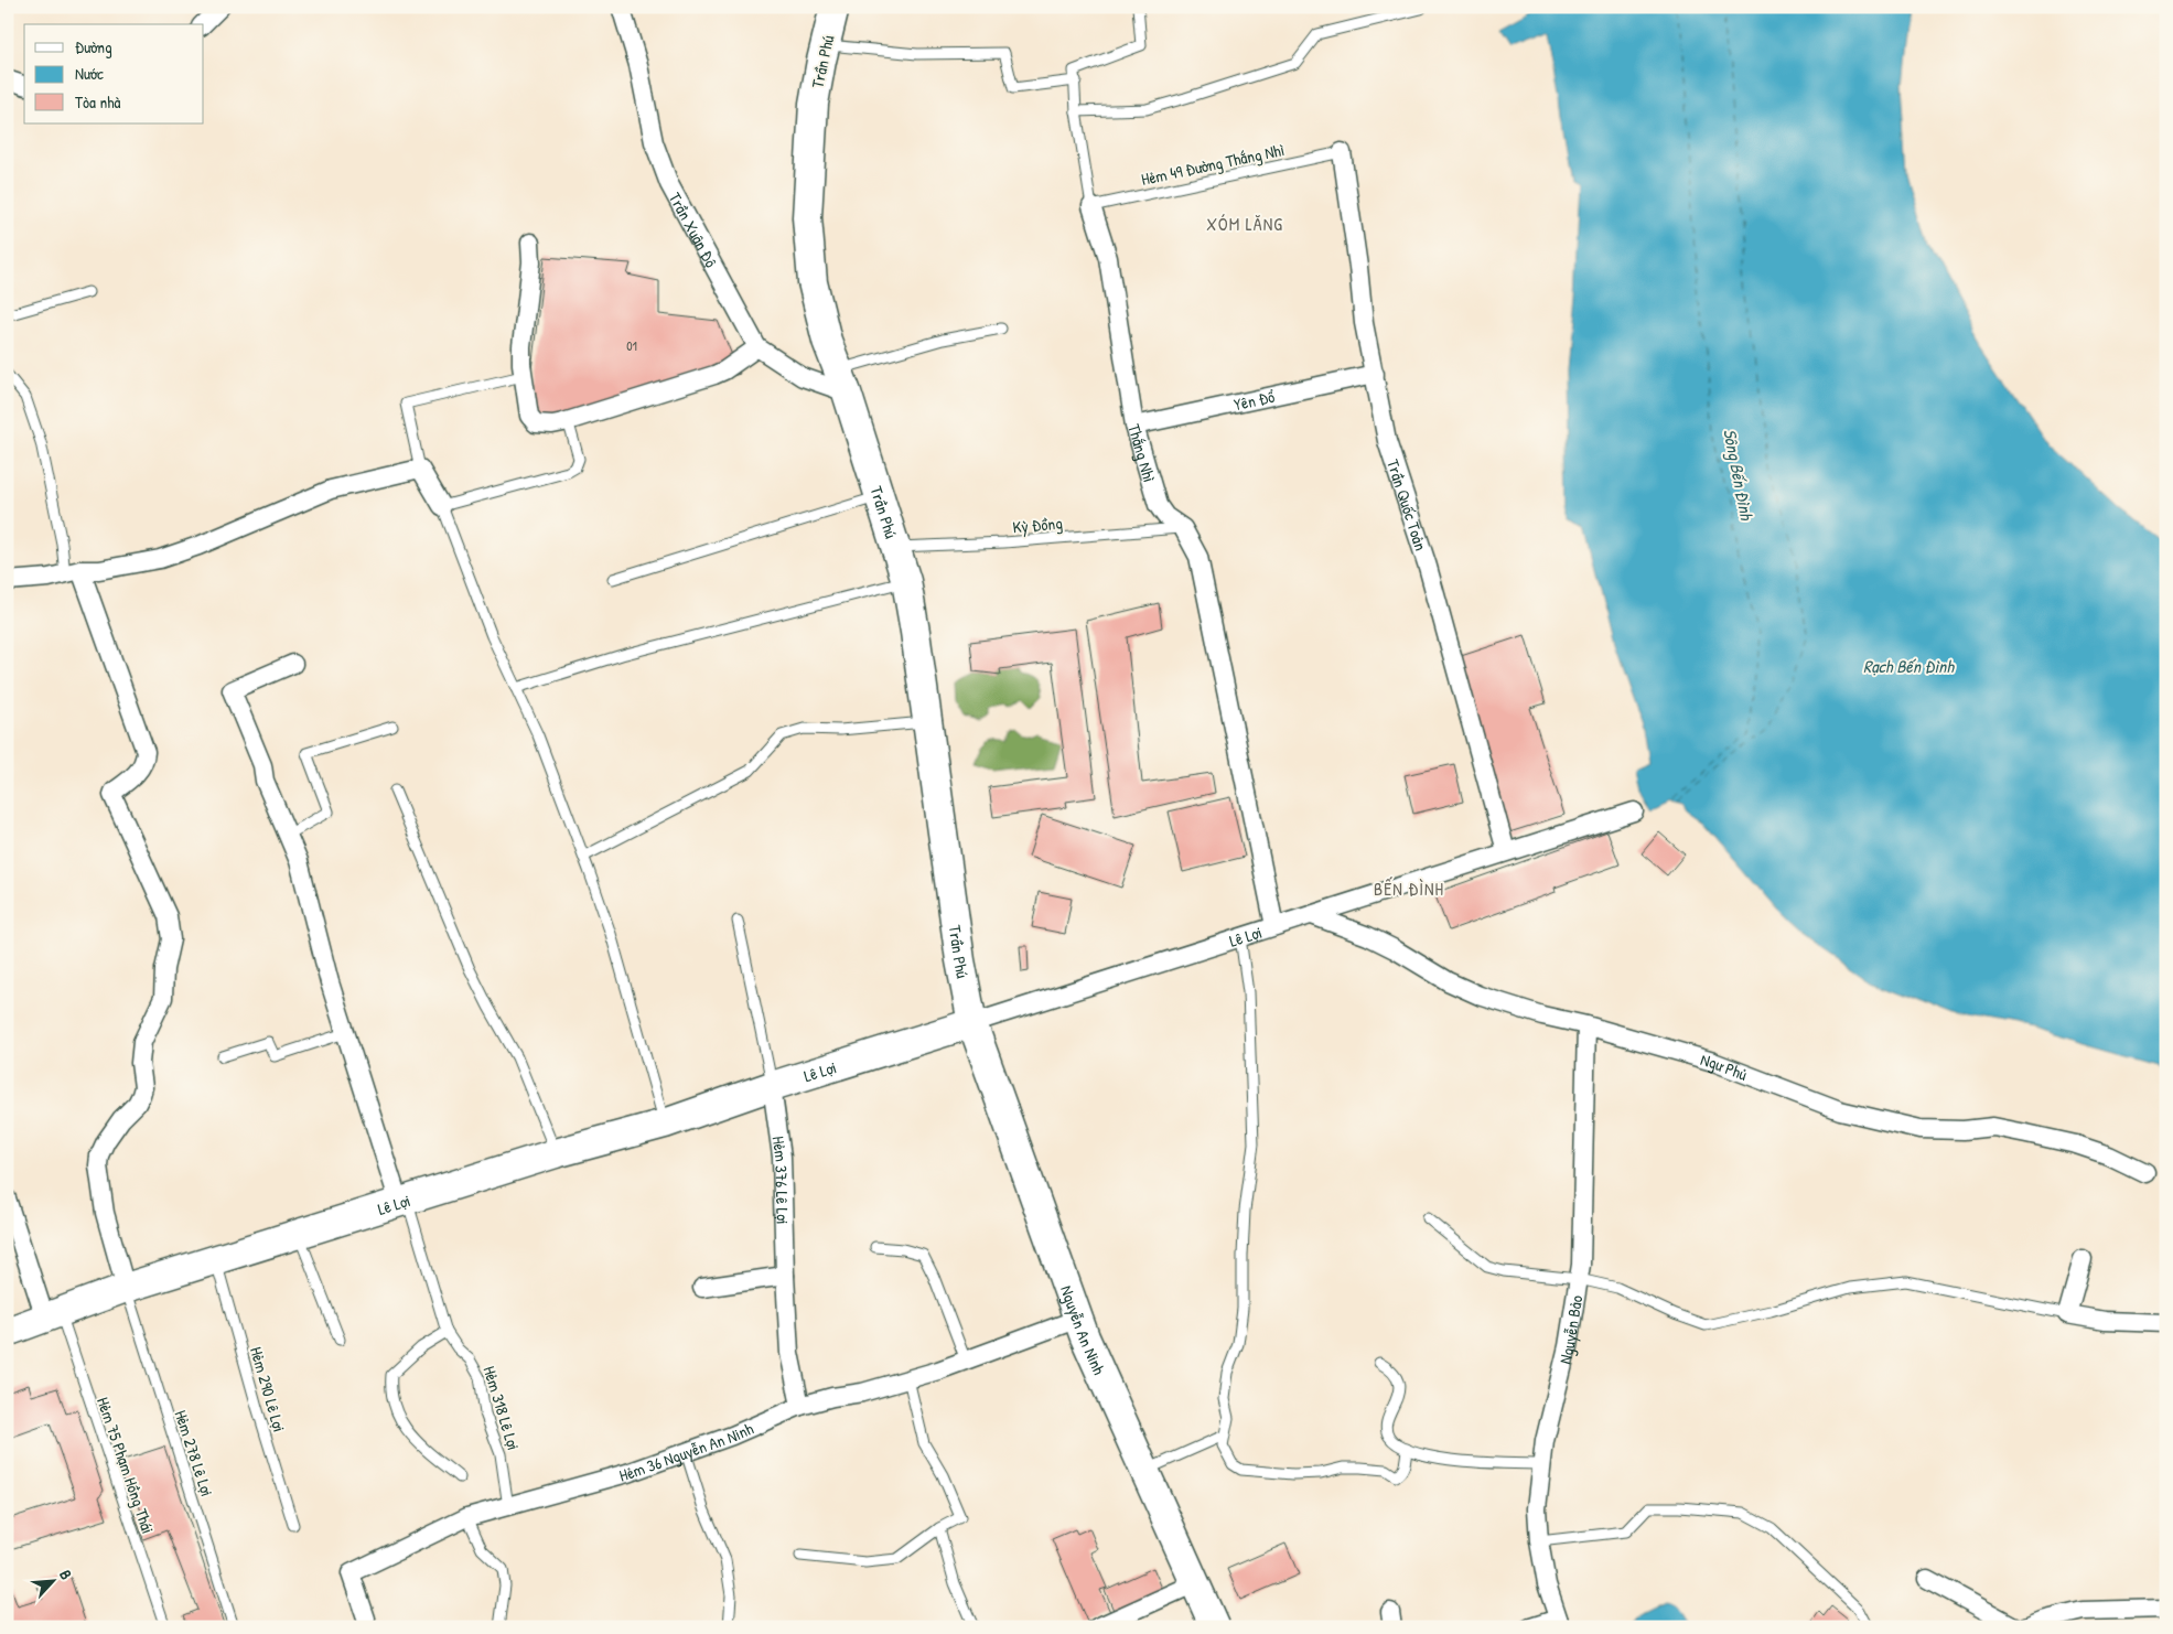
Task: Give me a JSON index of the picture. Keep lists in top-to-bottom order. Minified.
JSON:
{"streets":{"main road":["Trần Phú","Lê Lợi","Nguyễn An Ninh"],"street":["Trần Xuân Độ","Yên Đổ","Thắng Nhì","Trần Quốc Toản","Ngư Phủ","Hẻm 376 Lê Lợi","Nguyễn Bảo","Hẻm 36 Nguyễn An Ninh"],"lane":["Hẻm 49 Đường Thắng Nhì","Kỳ Đồng","Hẻm 290 Lê Lợi","Hẻm 318 Lê Lợi","Hẻm 278 Lê Lợi","Hẻm 75 Phạm Hồng Thái"]},"crossings":[["Trần Phú","Trần Xuân Độ"],["Trần Phú","Kỳ Đồng"],["Trần Phú","Lê Lợi"],["Trần Phú","Nguyễn An Ninh"],["Hẻm 49 Đường Thắng Nhì","Thắng Nhì"],["Hẻm 49 Đường Thắng Nhì","Trần Quốc Toản"],["Yên Đổ","Thắng Nhì"],["Yên Đổ","Trần Quốc Toản"],["Thắng Nhì","Kỳ Đồng"],["Thắng Nhì","Lê Lợi"],["Trần Quốc Toản","Lê Lợi"],["Lê Lợi","Ngư Phủ"],["Lê Lợi","Hẻm 376 Lê Lợi"],["Lê Lợi","Nguyễn An Ninh"],["Lê Lợi","Hẻm 290 Lê Lợi"],["Lê Lợi","Hẻm 318 Lê Lợi"],["Lê Lợi","Hẻm 278 Lê Lợi"],["Lê Lợi","Hẻm 75 Phạm Hồng Thái"],["Ngư Phủ","Nguyễn Bảo"],["Hẻm 376 Lê Lợi","Hẻm 36 Nguyễn An Ninh"],["Nguyễn An Ninh","Hẻm 36 Nguyễn An Ninh"],["Hẻm 318 Lê Lợi","Hẻm 36 Nguyễn An Ninh"]],"districts":["XÓM LĂNG","BẾN ĐÌNH"],"water":["Sông Bến Đình","Rạch Bến Đình"],"house_numbers":["01"],"legend":["Đường","Nước","Tòa nhà"],"north":"top right"}
